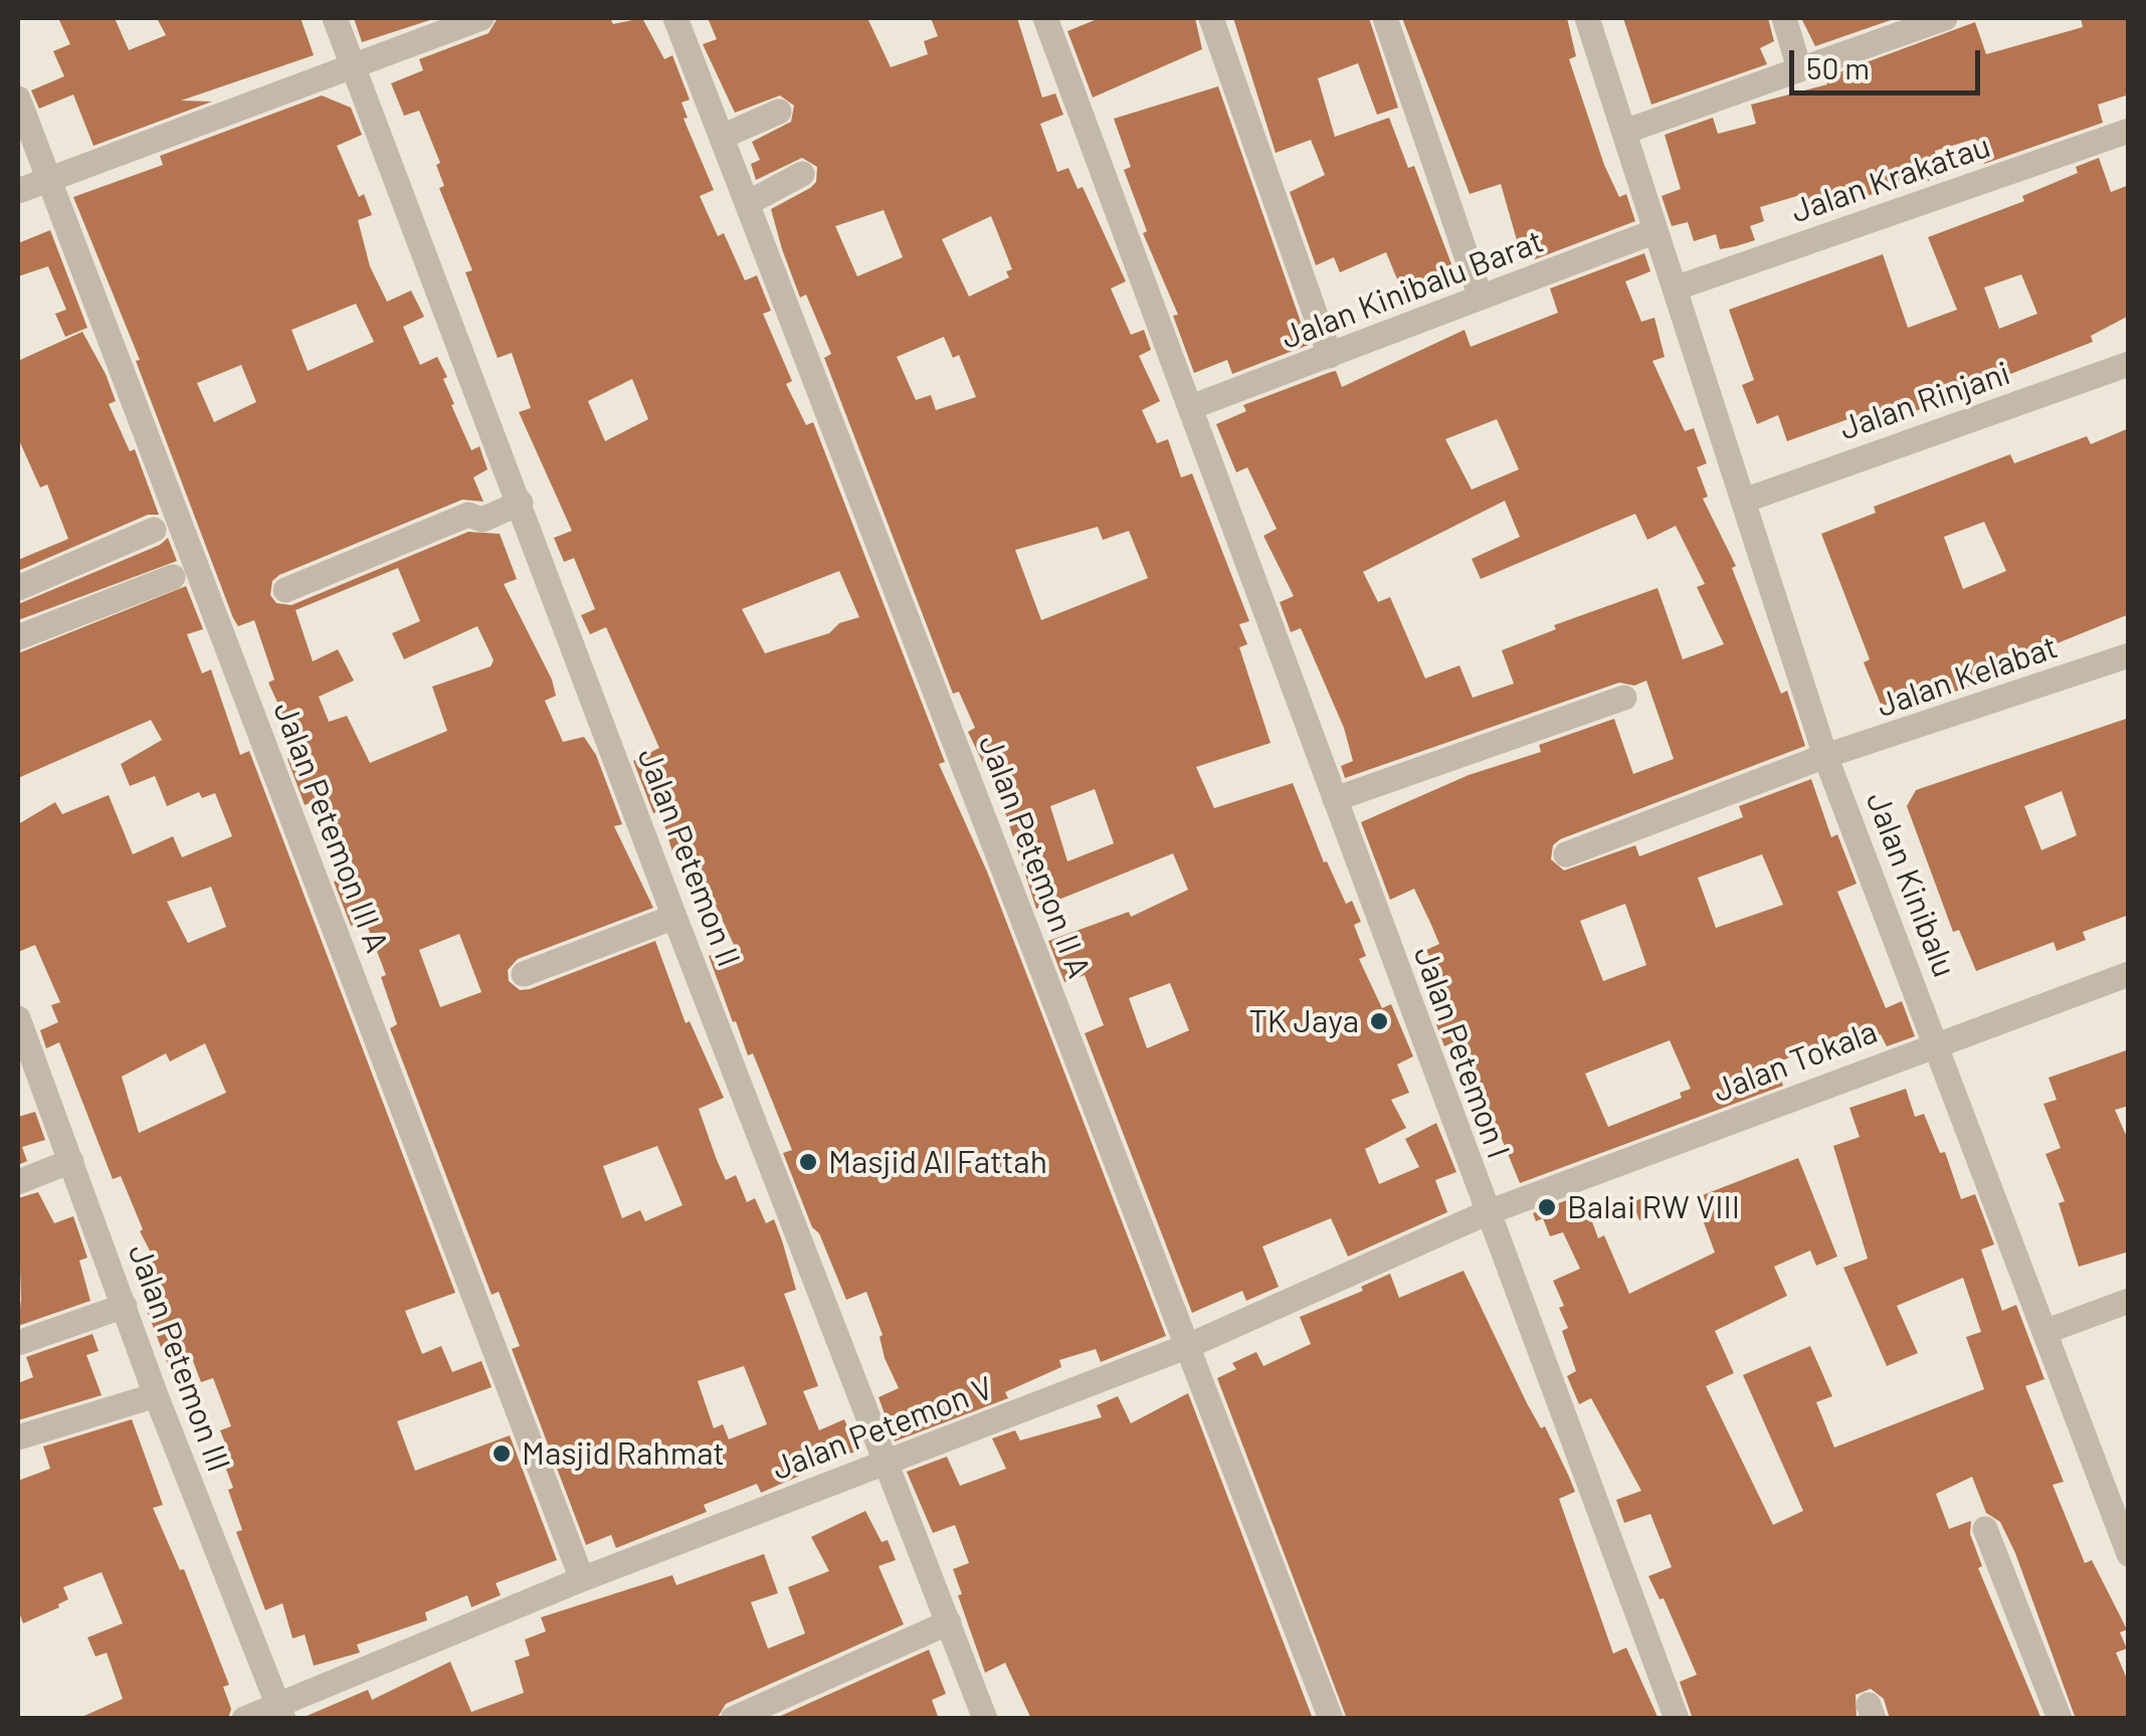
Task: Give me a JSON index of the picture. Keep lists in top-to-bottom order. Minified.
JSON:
{"streets":{"street":["Jalan Krakatau","Jalan Kinibalu Barat","Jalan Rinjani","Jalan Kelabat","Jalan Petemon III A","Jalan Petemon II A","Jalan Petemon II","Jalan Kinibalu","Jalan Petemon I","Jalan Tokala","Jalan Petemon III","Jalan Petemon V"]},"crossings":[["Jalan Krakatau","Jalan Kinibalu"],["Jalan Kinibalu Barat","Jalan Kinibalu"],["Jalan Kinibalu Barat","Jalan Petemon I"],["Jalan Rinjani","Jalan Kinibalu"],["Jalan Kelabat","Jalan Kinibalu"],["Jalan Petemon III A","Jalan Petemon V"],["Jalan Petemon II A","Jalan Petemon V"],["Jalan Petemon II","Jalan Petemon V"],["Jalan Kinibalu","Jalan Tokala"],["Jalan Petemon I","Jalan Tokala"],["Jalan Petemon I","Jalan Petemon V"],["Jalan Tokala","Jalan Petemon V"],["Jalan Petemon III","Jalan Petemon V"]],"places":["TK Jaya","Masjid Al Fattah","Balai RW VIII","Masjid Rahmat"],"scale_bar":"50 m"}
